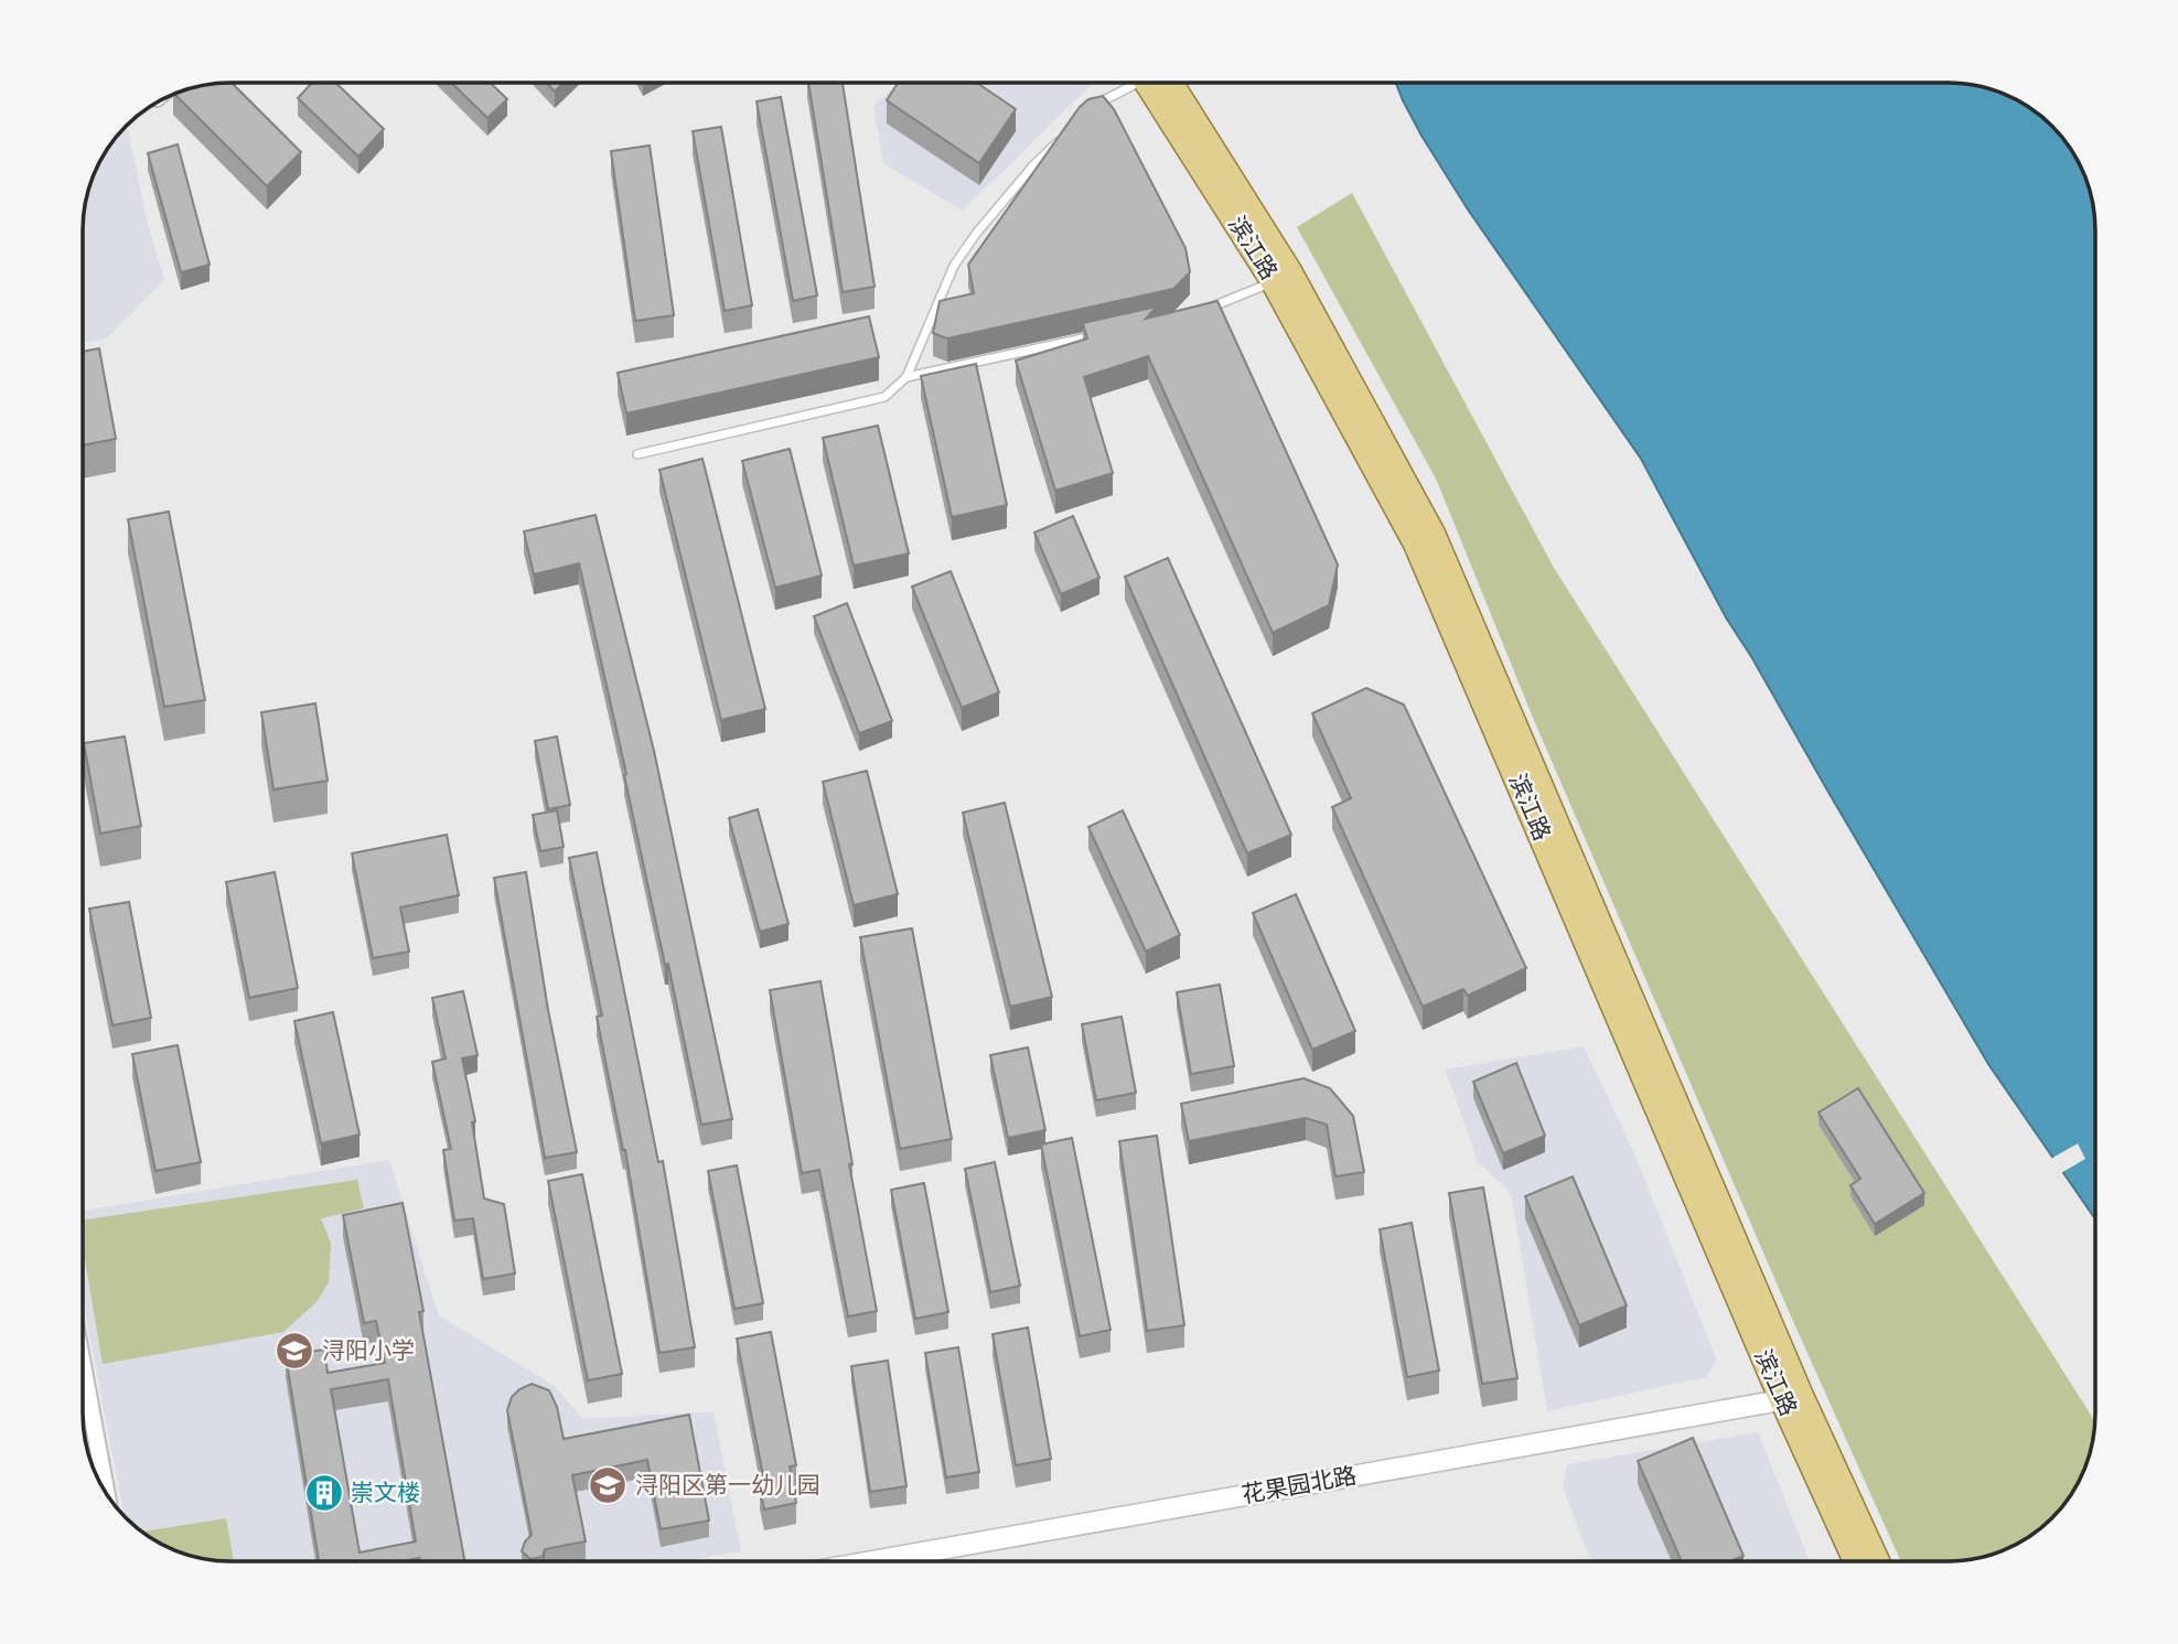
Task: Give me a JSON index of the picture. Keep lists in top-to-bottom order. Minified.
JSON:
{"streets":{"main road":["滨江路"],"street":["花果园北路"]},"crossings":[["滨江路","花果园北路"]],"places":{"school or university":["浔阳小学","浔阳区第一幼儿园"],"building":["崇文楼"]}}
